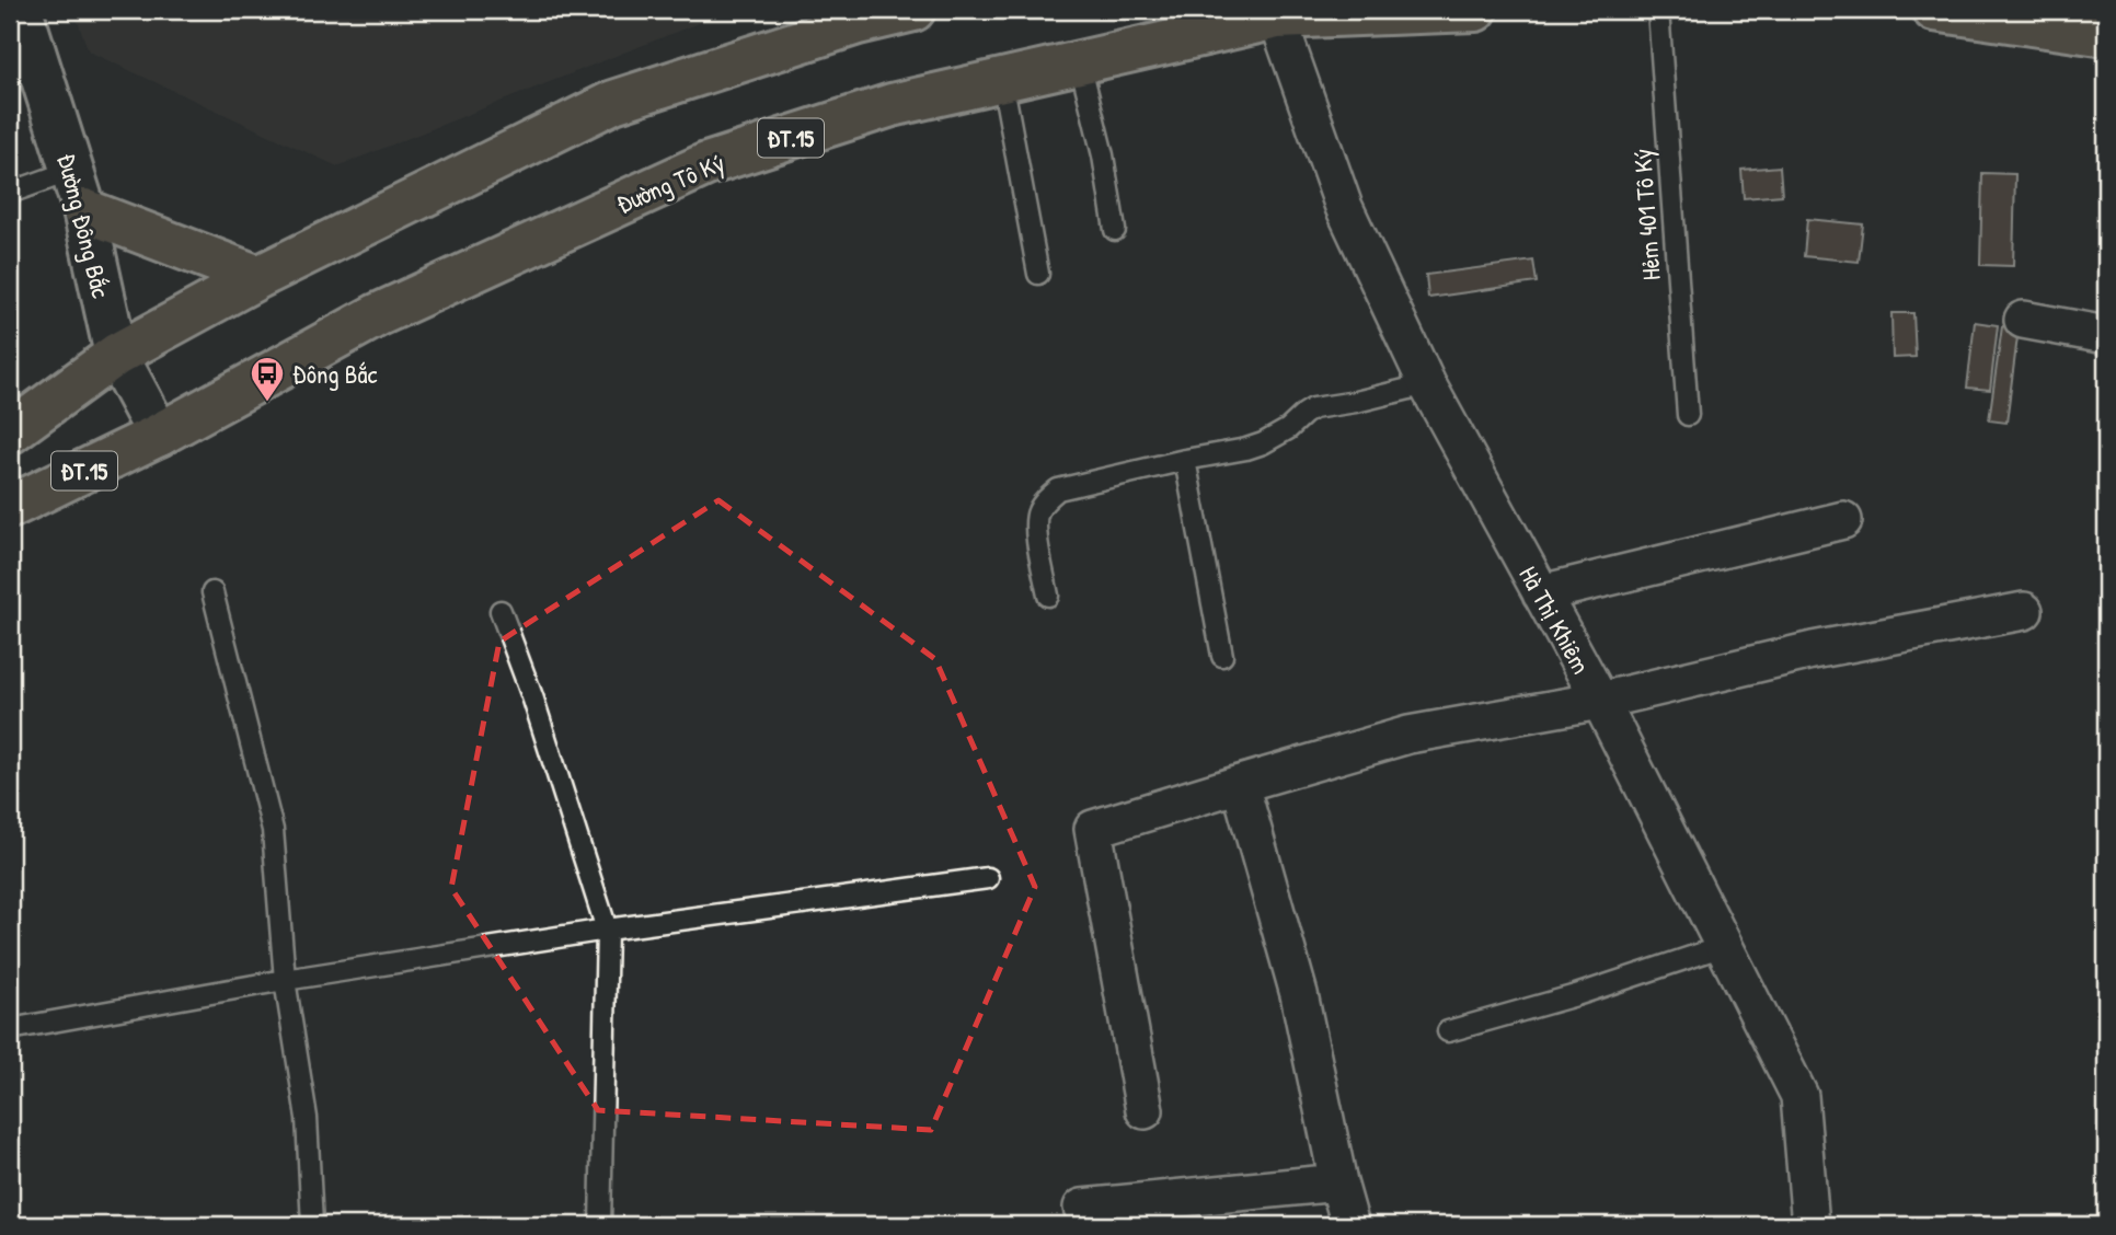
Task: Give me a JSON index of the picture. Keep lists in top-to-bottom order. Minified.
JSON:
{"streets":{"main road":["ĐT.15","Đường Tô Ký"],"street":["Đường Đông Bắc","Hà Thị Khiêm"],"lane":["Hẻm 401 Tô Ký"]},"crossings":[["Đường Tô Ký","Đường Đông Bắc"],["Đường Tô Ký","Hà Thị Khiêm"]],"places":{"bus stop":["Đông Bắc"]}}
